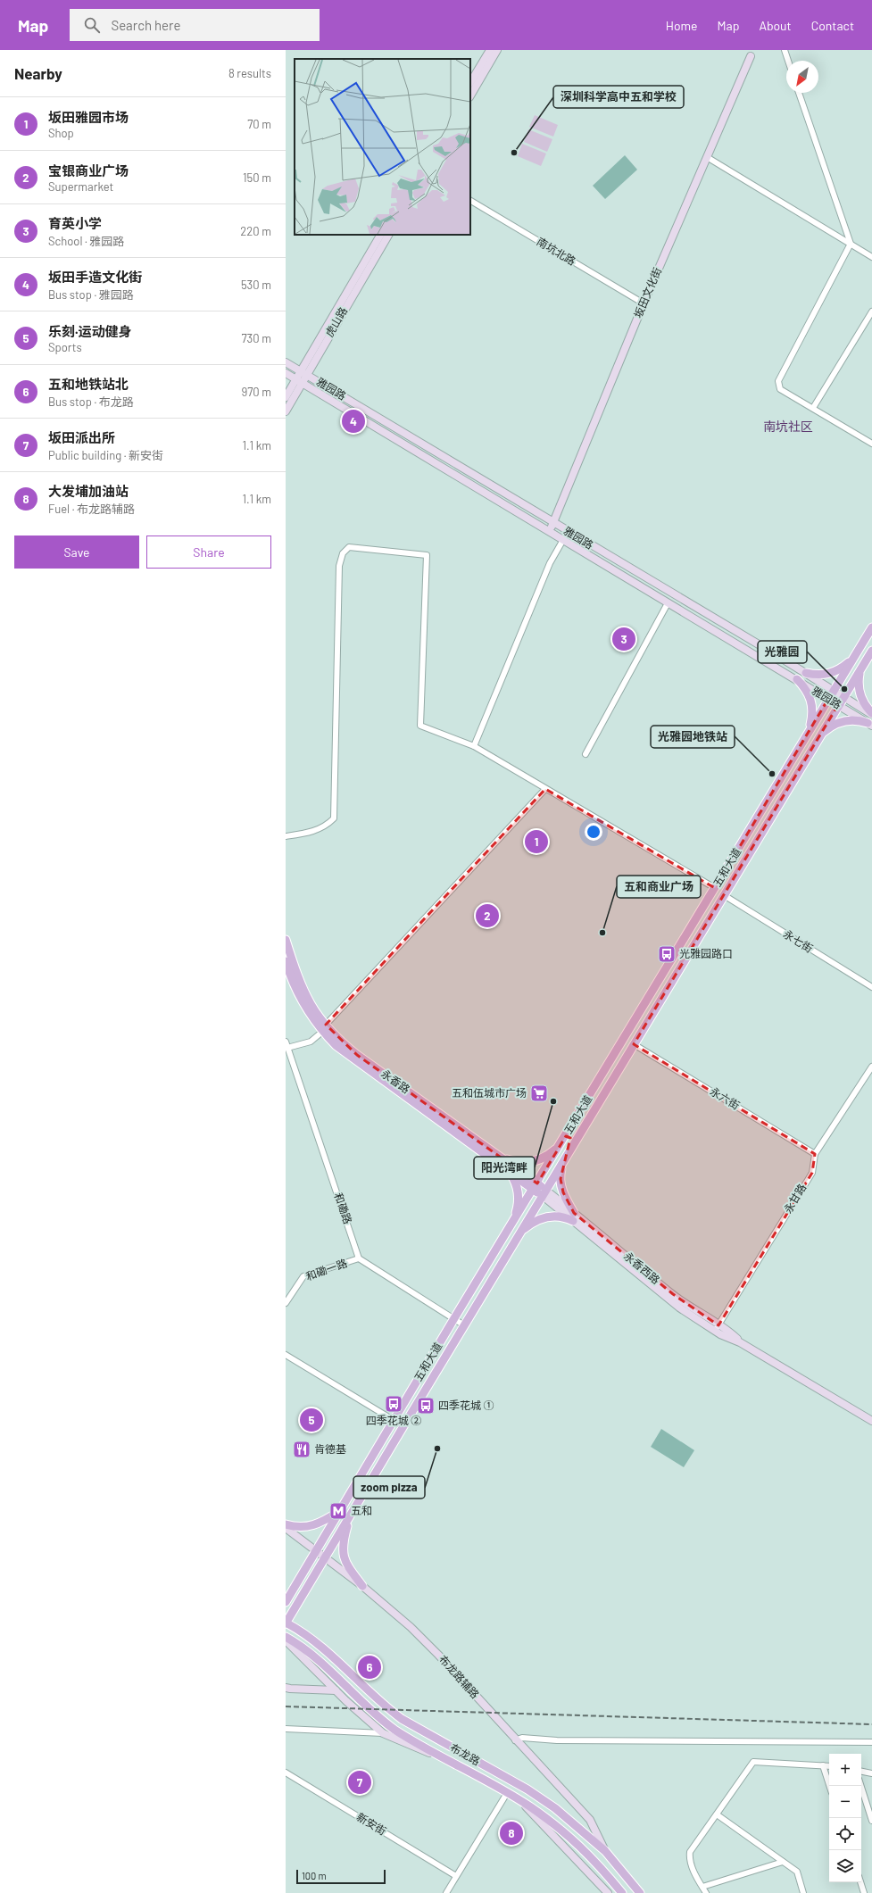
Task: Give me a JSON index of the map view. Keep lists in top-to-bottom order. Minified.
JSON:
{"streets":{"main road":["坂田文化街","虎山路","雅园路","五和大道","永香路","永香西路","布龙路辅路","布龙路"],"street":["南坑北路","永七街","永六街","永甘路","和磡路","和磡一路","新安街"]},"crossings":[["南坑北路","坂田文化街"],["坂田文化街","雅园路"],["虎山路","雅园路"],["雅园路","五和大道"],["五和大道","永七街"],["五和大道","永香路"],["五和大道","永六街"],["五和大道","永香西路"],["五和大道","布龙路辅路"],["五和大道","布龙路"],["永香路","永香西路"],["永六街","永甘路"],["永甘路","永香西路"],["和磡路","和磡一路"],["布龙路辅路","布龙路"]],"districts":["南坑社区"],"places":{"other":["深圳科学高中五和学校","光雅园","光雅园地铁站","五和商业广场","阳光湾畔","zoom pizza"],"bus stop":["光雅园路口","四季花城 ②","四季花城 ①"],"supermarket":["五和伍城市广场"],"restaurant":["肯德基"],"metro station":["五和"]},"scale_bar":"100 m","north":"bottom left","page":{"header":"Map","search":"Search here","nav":["Home","Map","About","Contact"],"heading":["Nearby","8 results"],"list":[{"mark":"1","name":"坂田雅园市场","note":"Shop","value":"70 m"},{"mark":"2","name":"宝银商业广场","note":"Supermarket","value":"150 m"},{"mark":"3","name":"育英小学","note":"School · 雅园路","value":"220 m"},{"mark":"4","name":"坂田手造文化街","note":"Bus stop · 雅园路","value":"530 m"},{"mark":"5","name":"乐刻·运动健身","note":"Sports","value":"730 m"},{"mark":"6","name":"五和地铁站北","note":"Bus stop · 布龙路","value":"970 m"},{"mark":"7","name":"坂田派出所","note":"Public building · 新安街","value":"1.1 km"},{"mark":"8","name":"大发埔加油站","note":"Fuel · 布龙路辅路","value":"1.1 km"}],"pins":["4","3","1","2","5","6","7","8"],"buttons":["Save","Share"],"map_buttons":["+","−"],"scale":"100 m"}}
